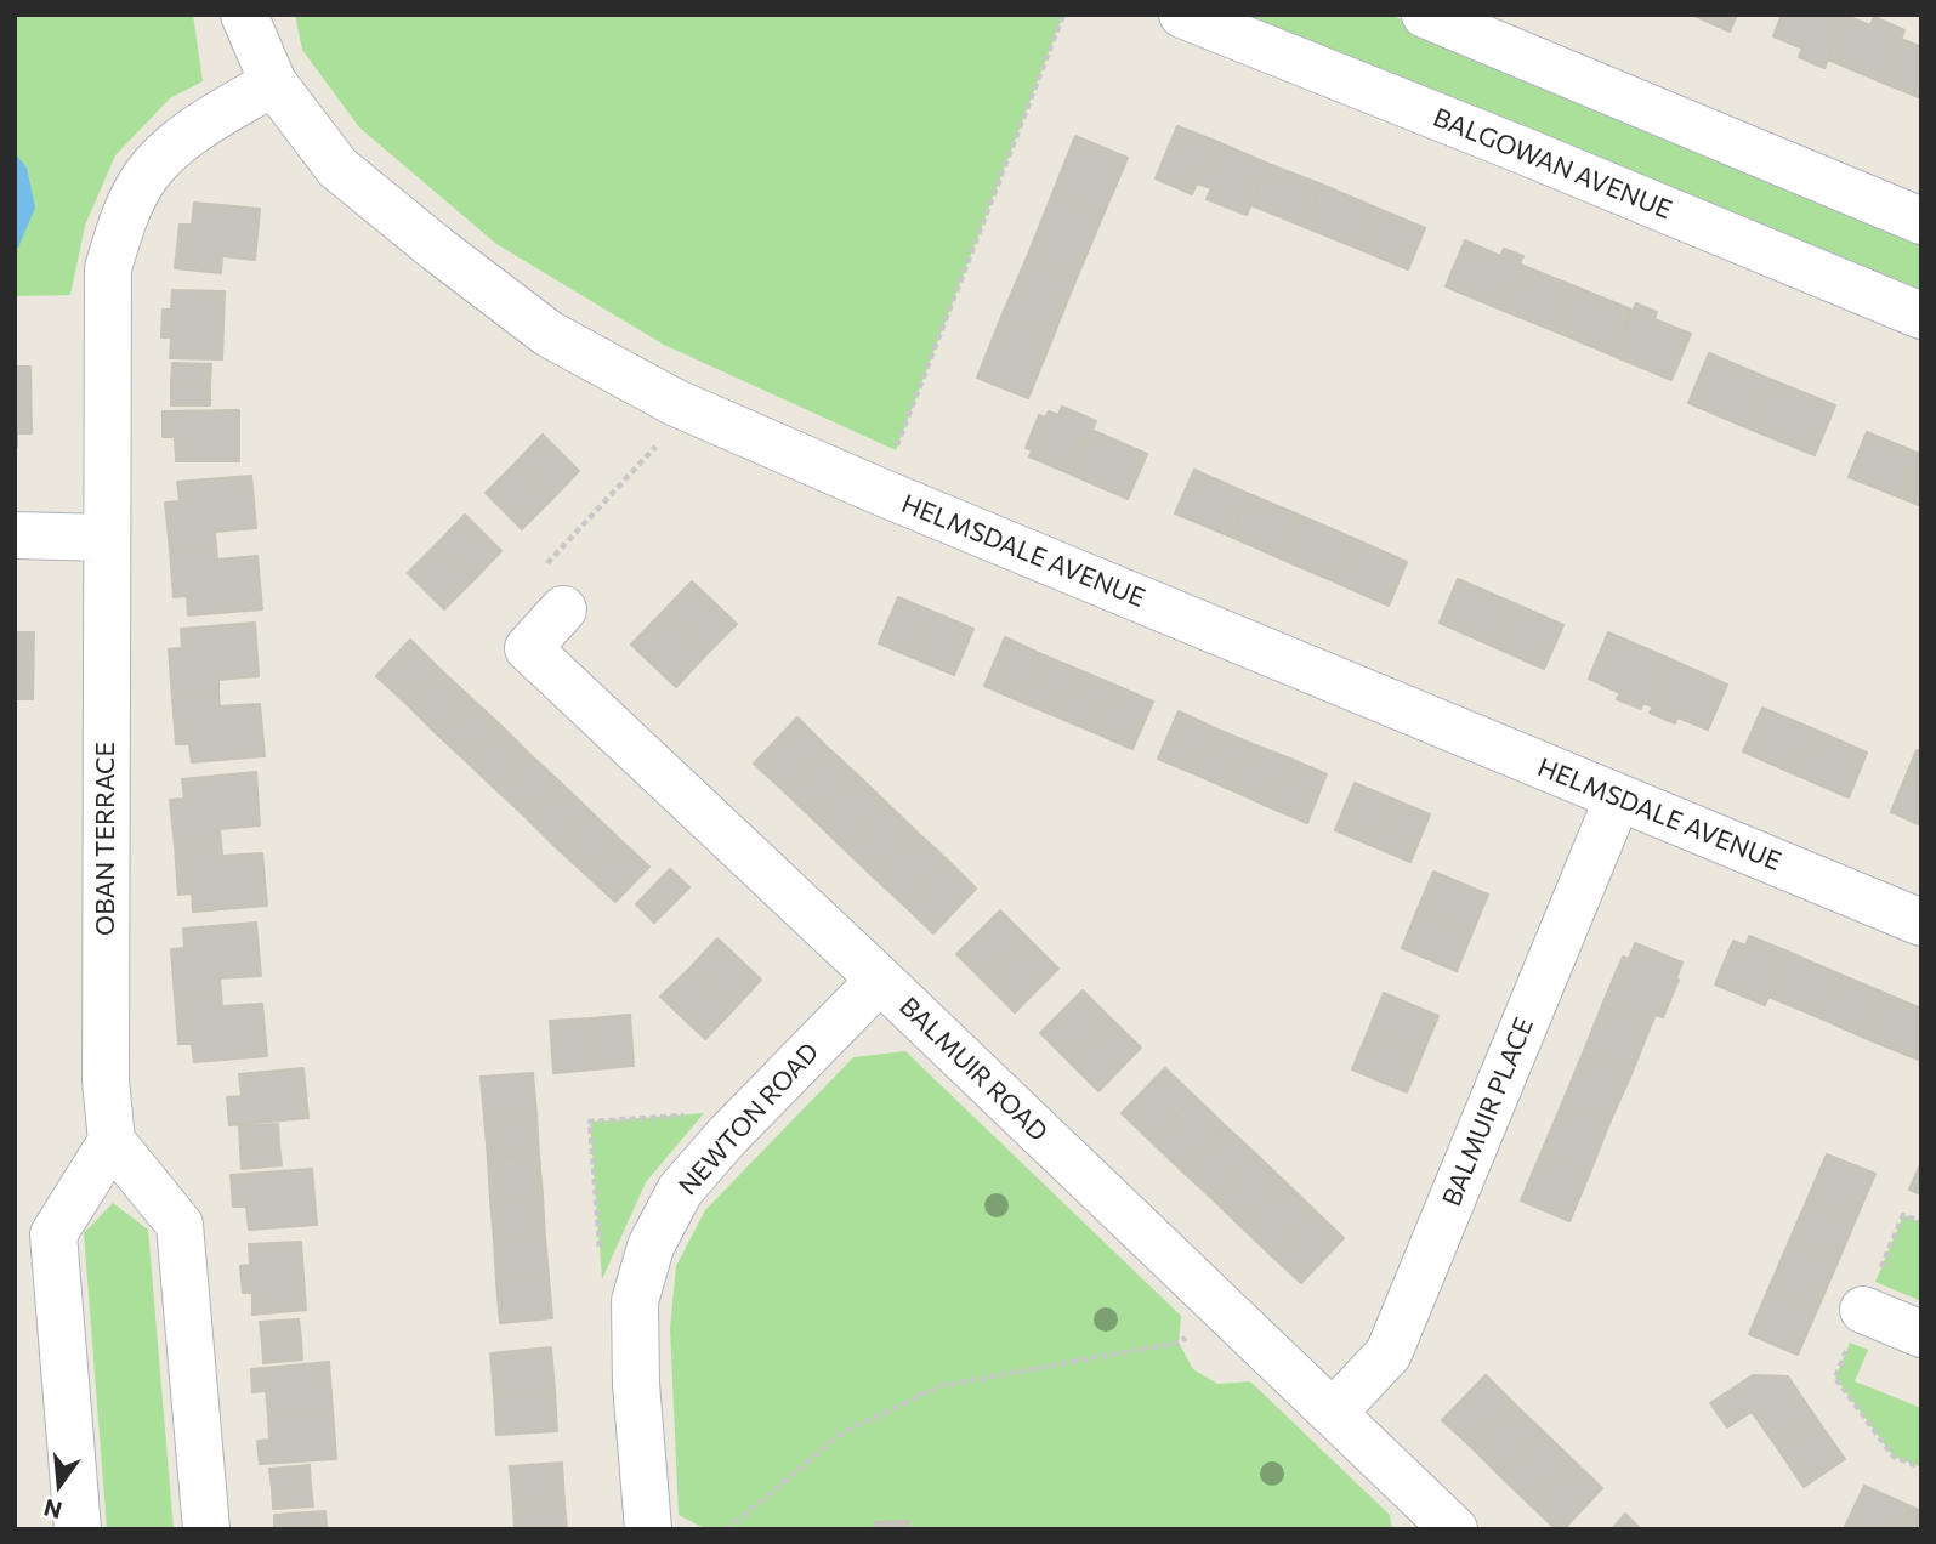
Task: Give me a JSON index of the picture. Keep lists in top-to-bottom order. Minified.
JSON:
{"streets":{"street":["BALGOWAN AVENUE","HELMSDALE AVENUE","OBAN TERRACE","BALMUIR ROAD","BALMUIR PLACE","NEWTON ROAD"]},"crossings":[["HELMSDALE AVENUE","OBAN TERRACE"],["HELMSDALE AVENUE","BALMUIR PLACE"],["BALMUIR ROAD","BALMUIR PLACE"],["BALMUIR ROAD","NEWTON ROAD"]],"north":"bottom"}
